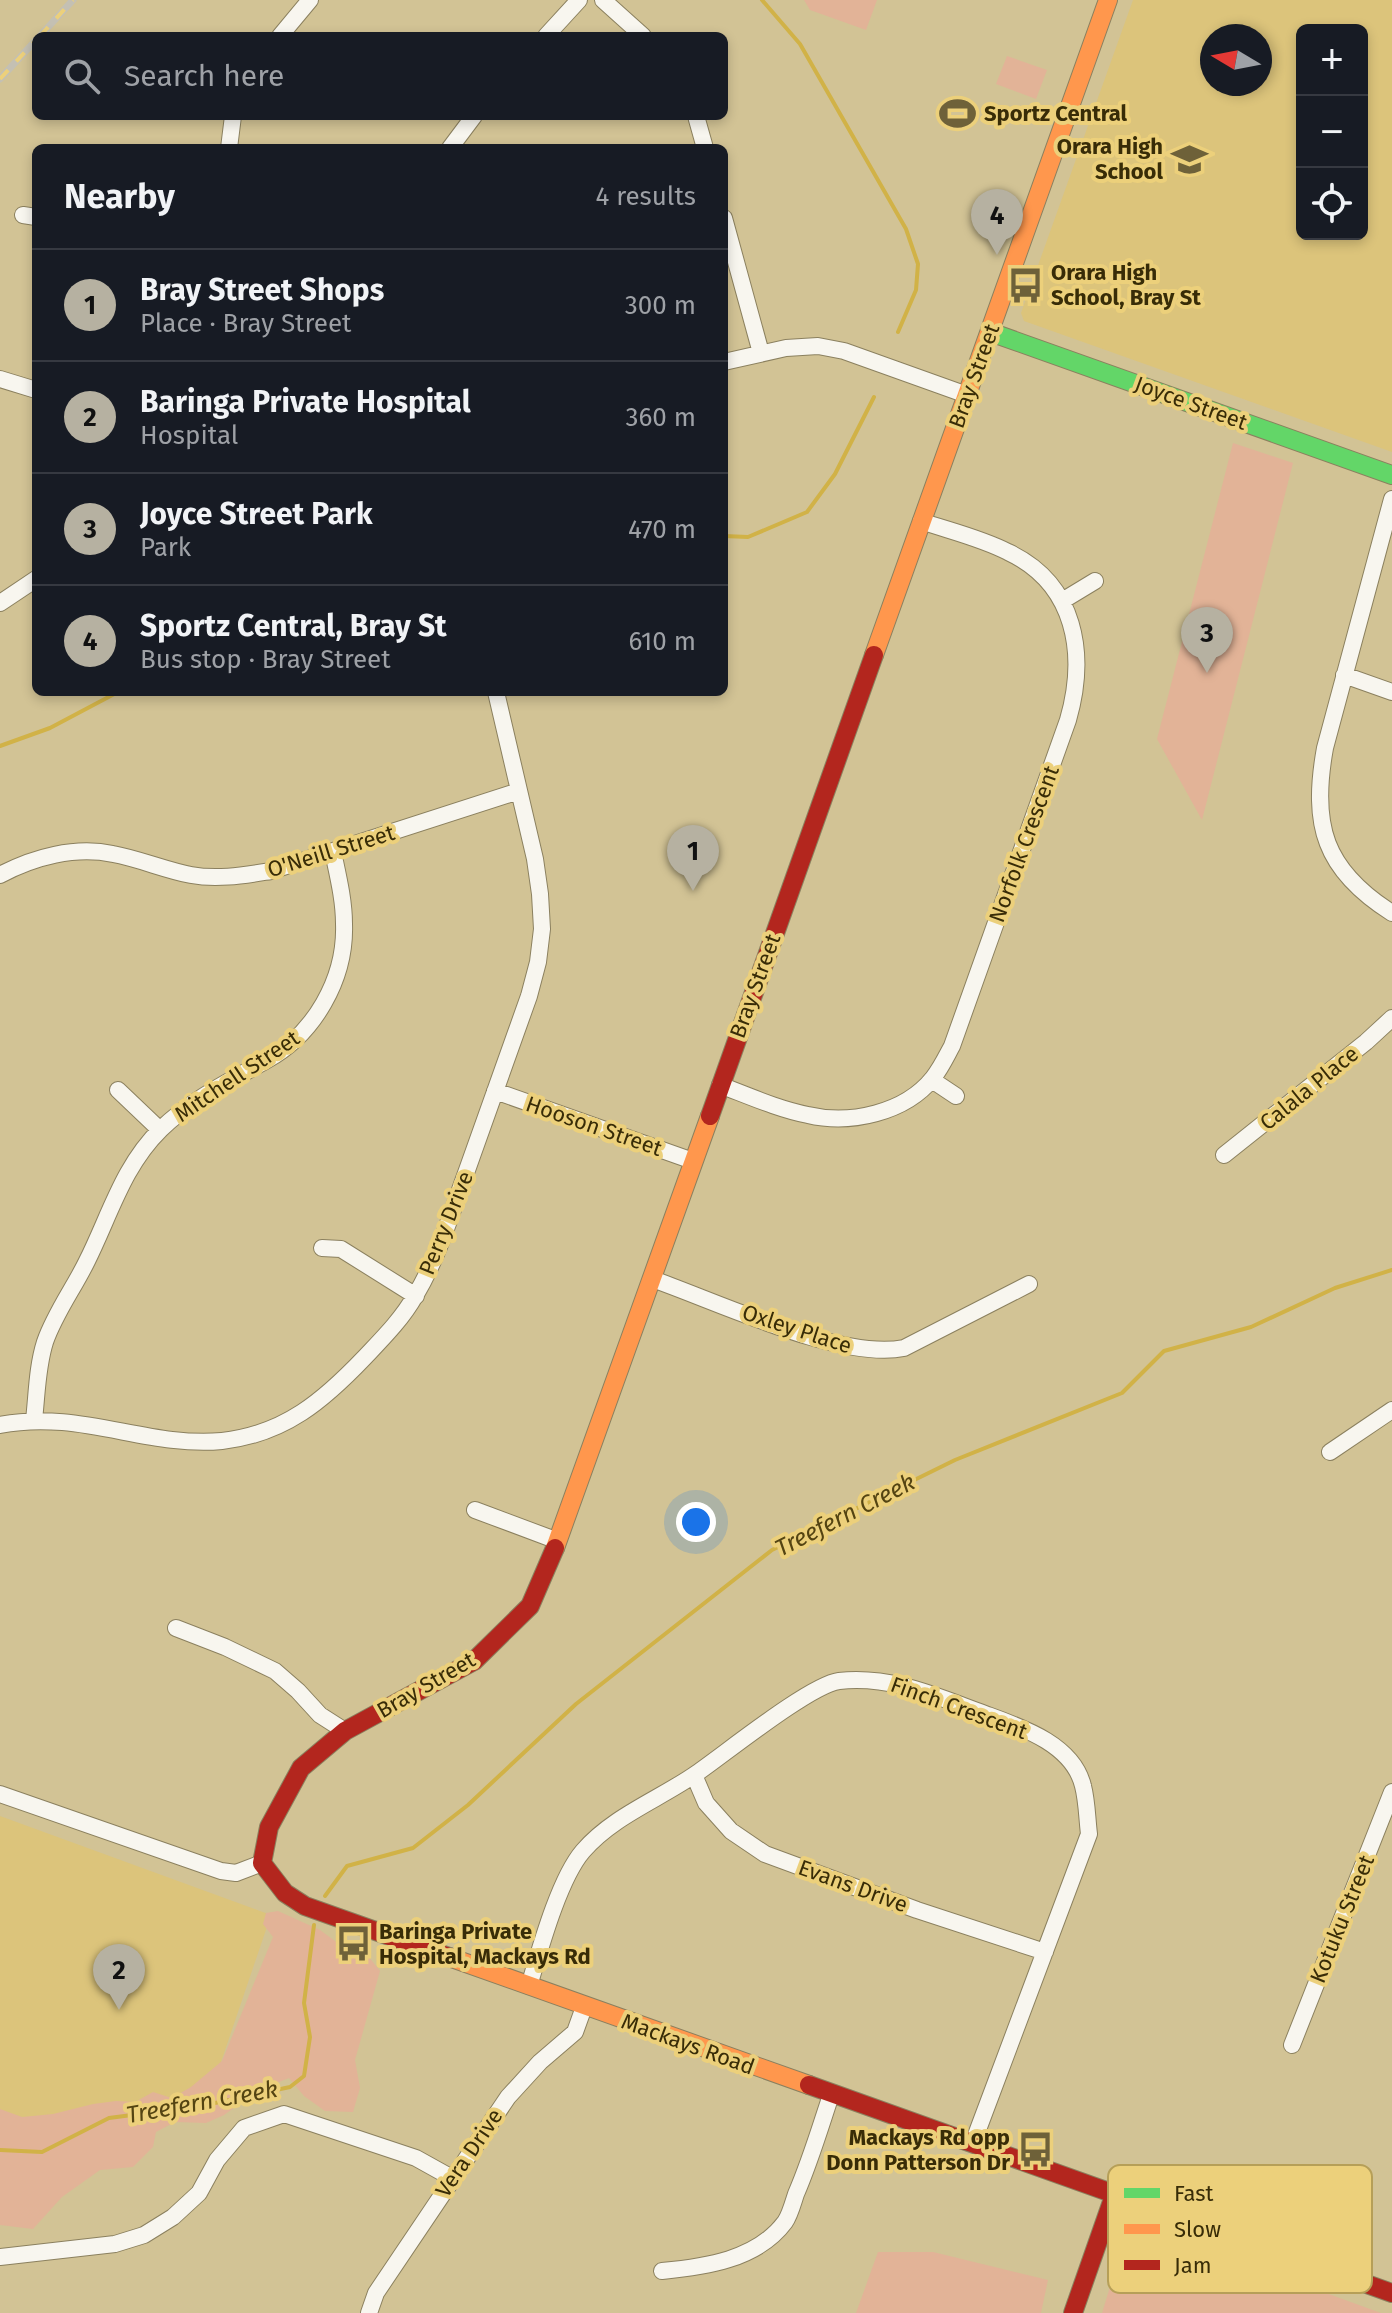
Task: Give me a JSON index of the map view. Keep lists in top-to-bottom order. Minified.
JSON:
{"streets":{"street":["Bray Street","Joyce Street","Norfolk Crescent","O'Neill Street","Mitchell Street","Calala Place","Hooson Street","Perry Drive","Oxley Place","Finch Crescent","Evans Drive","Kotuku Street","Mackays Road","Vera Drive"]},"crossings":[["Bray Street","Joyce Street"],["Bray Street","Norfolk Crescent"],["Bray Street","Hooson Street"],["Bray Street","Oxley Place"],["Bray Street","Mackays Road"],["O'Neill Street","Mitchell Street"],["O'Neill Street","Perry Drive"],["Mitchell Street","Perry Drive"],["Hooson Street","Perry Drive"],["Finch Crescent","Evans Drive"],["Finch Crescent","Mackays Road"],["Mackays Road","Vera Drive"]],"water":["Treefern Creek"],"places":{"sports":["Sportz Central"],"school or university":["Orara High School"],"bus stop":["Orara High School, Bray St","Baringa Private Hospital, Mackays Rd","Mackays Rd opp Donn Patterson Dr"]},"legend":["Fast","Slow","Jam"],"north":"left","page":{"map_buttons":["+","−"],"search":"Search here","heading":["Nearby","4 results"],"pins":["4","3","1","2"],"list":[{"mark":"1","name":"Bray Street Shops","note":"Place · Bray Street","value":"300 m"},{"mark":"2","name":"Baringa Private Hospital","note":"Hospital","value":"360 m"},{"mark":"3","name":"Joyce Street Park","note":"Park","value":"470 m"},{"mark":"4","name":"Sportz Central, Bray St","note":"Bus stop · Bray Street","value":"610 m"}]}}
